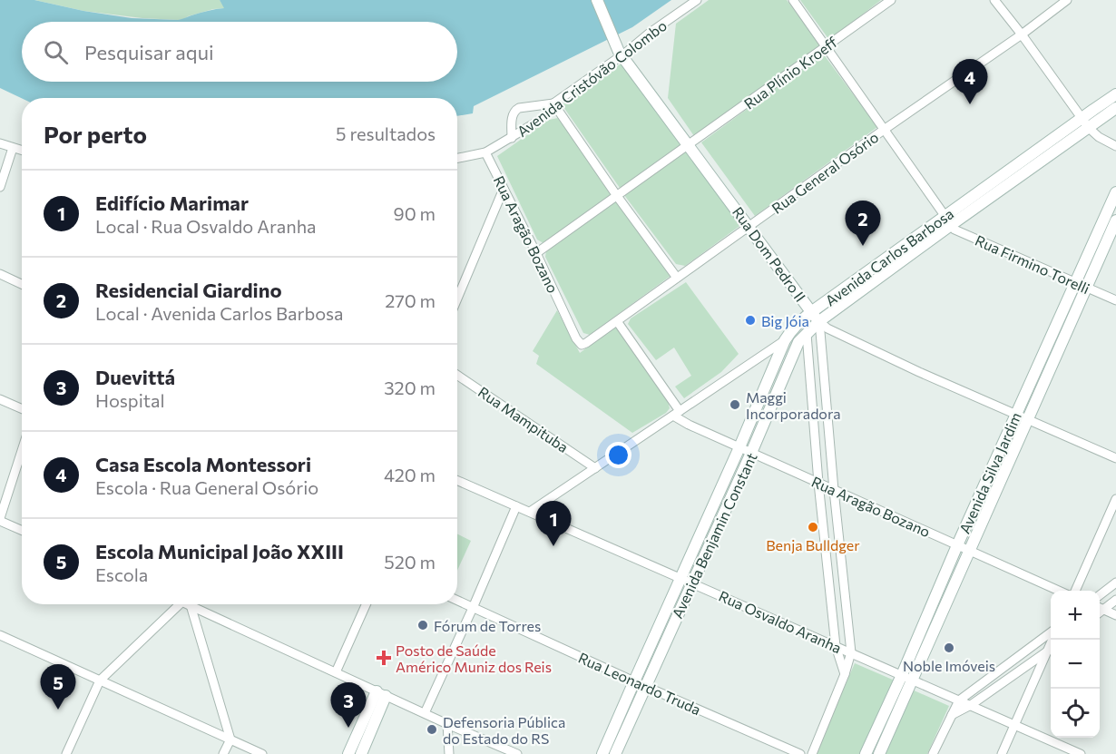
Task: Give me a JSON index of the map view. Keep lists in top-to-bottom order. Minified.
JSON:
{"streets":{"street":["Rua Plínio Kroeff","Avenida Cristóvão Colombo","Rua General Osório","Rua Aragão Bozano","Rua Dom Pedro II","Avenida Carlos Barbosa","Rua Firmino Torelli","Rua Mampituba","Avenida Silva Jardim","Avenida Benjamin Constant","Rua Osvaldo Aranha","Rua Leonardo Truda"]},"crossings":[["Rua Plínio Kroeff","Rua Aragão Bozano"],["Rua Plínio Kroeff","Rua Dom Pedro II"],["Avenida Cristóvão Colombo","Rua Aragão Bozano"],["Avenida Cristóvão Colombo","Rua Dom Pedro II"],["Rua General Osório","Rua Aragão Bozano"],["Rua General Osório","Rua Dom Pedro II"],["Rua Aragão Bozano","Avenida Carlos Barbosa"],["Rua Aragão Bozano","Avenida Silva Jardim"],["Rua Aragão Bozano","Avenida Benjamin Constant"],["Rua Dom Pedro II","Avenida Carlos Barbosa"],["Rua Dom Pedro II","Avenida Silva Jardim"],["Rua Dom Pedro II","Avenida Benjamin Constant"],["Avenida Carlos Barbosa","Rua Firmino Torelli"],["Avenida Carlos Barbosa","Rua Mampituba"],["Avenida Carlos Barbosa","Avenida Benjamin Constant"],["Avenida Carlos Barbosa","Rua Osvaldo Aranha"],["Rua Firmino Torelli","Avenida Silva Jardim"],["Avenida Silva Jardim","Rua Osvaldo Aranha"],["Avenida Benjamin Constant","Rua Osvaldo Aranha"],["Avenida Benjamin Constant","Rua Leonardo Truda"]],"places":{"other":["Big Jóia","Maggi Incorporadora","Benja Bulldger","Fórum de Torres","Noble Imóveis","Defensoria Pública do Estado do RS"],"health":["Posto de Saúde Américo Muniz dos Reis"]},"page":{"search":"Pesquisar aqui","pins":["4","2","1","5","3"],"heading":["Por perto","5 resultados"],"list":[{"mark":"1","name":"Edifício Marimar","note":"Local · Rua Osvaldo Aranha","value":"90 m"},{"mark":"2","name":"Residencial Giardino","note":"Local · Avenida Carlos Barbosa","value":"270 m"},{"mark":"3","name":"Duevittá","note":"Hospital","value":"320 m"},{"mark":"4","name":"Casa Escola Montessori","note":"Escola · Rua General Osório","value":"420 m"},{"mark":"5","name":"Escola Municipal João XXIII","note":"Escola","value":"520 m"}],"map_buttons":["+","−"]}}
